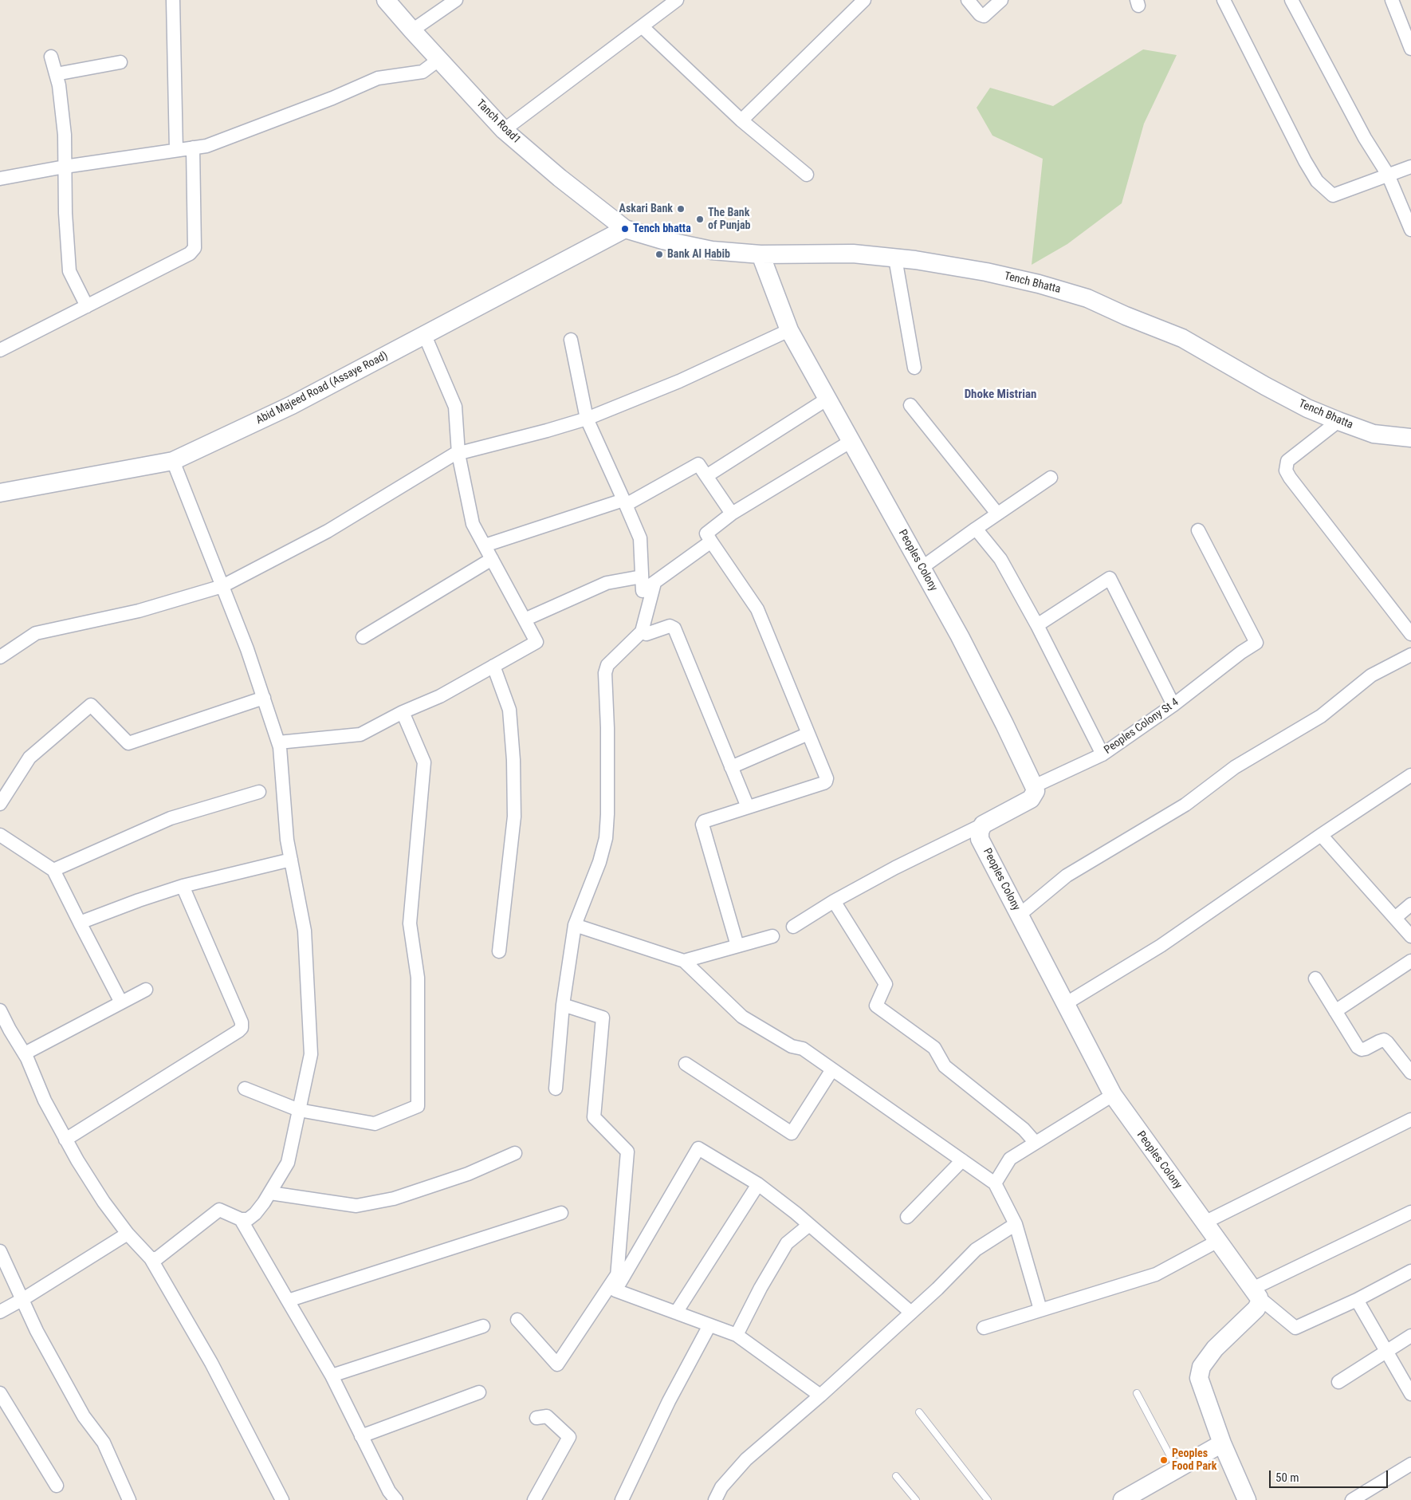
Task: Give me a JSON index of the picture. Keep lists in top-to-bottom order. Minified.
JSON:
{"streets":{"street":["Tanch Road1","Tench Bhatta","Abid Majeed Road (Assaye Road)","Peoples Colony","Peoples Colony St 4"]},"crossings":[["Tanch Road1","Tench Bhatta"],["Tanch Road1","Abid Majeed Road (Assaye Road)"],["Tench Bhatta","Abid Majeed Road (Assaye Road)"],["Tench Bhatta","Peoples Colony"],["Peoples Colony","Peoples Colony St 4"]],"districts":["Dhoke Mistrian"],"places":["Askari Bank","The Bank of Punjab","Tench bhatta","Bank Al Habib","Peoples Food Park"],"scale_bar":"50 m"}
